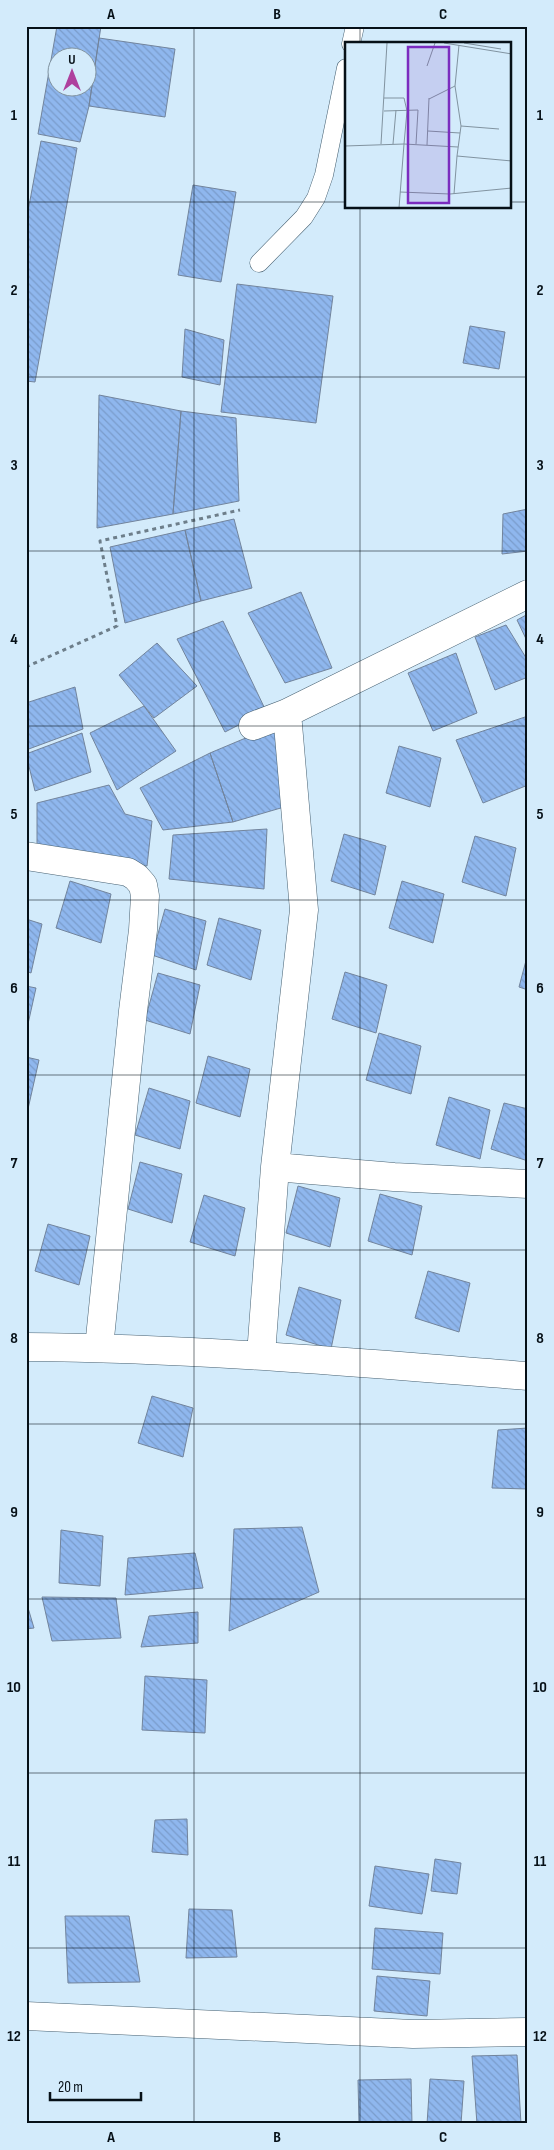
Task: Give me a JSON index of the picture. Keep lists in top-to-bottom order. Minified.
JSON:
{"scale_bar":"20 m","north":"top","grid":{"columns":["A","B","C"],"rows":["1","2","3","4","5","6","7","8","9","10","11","12"]}}
